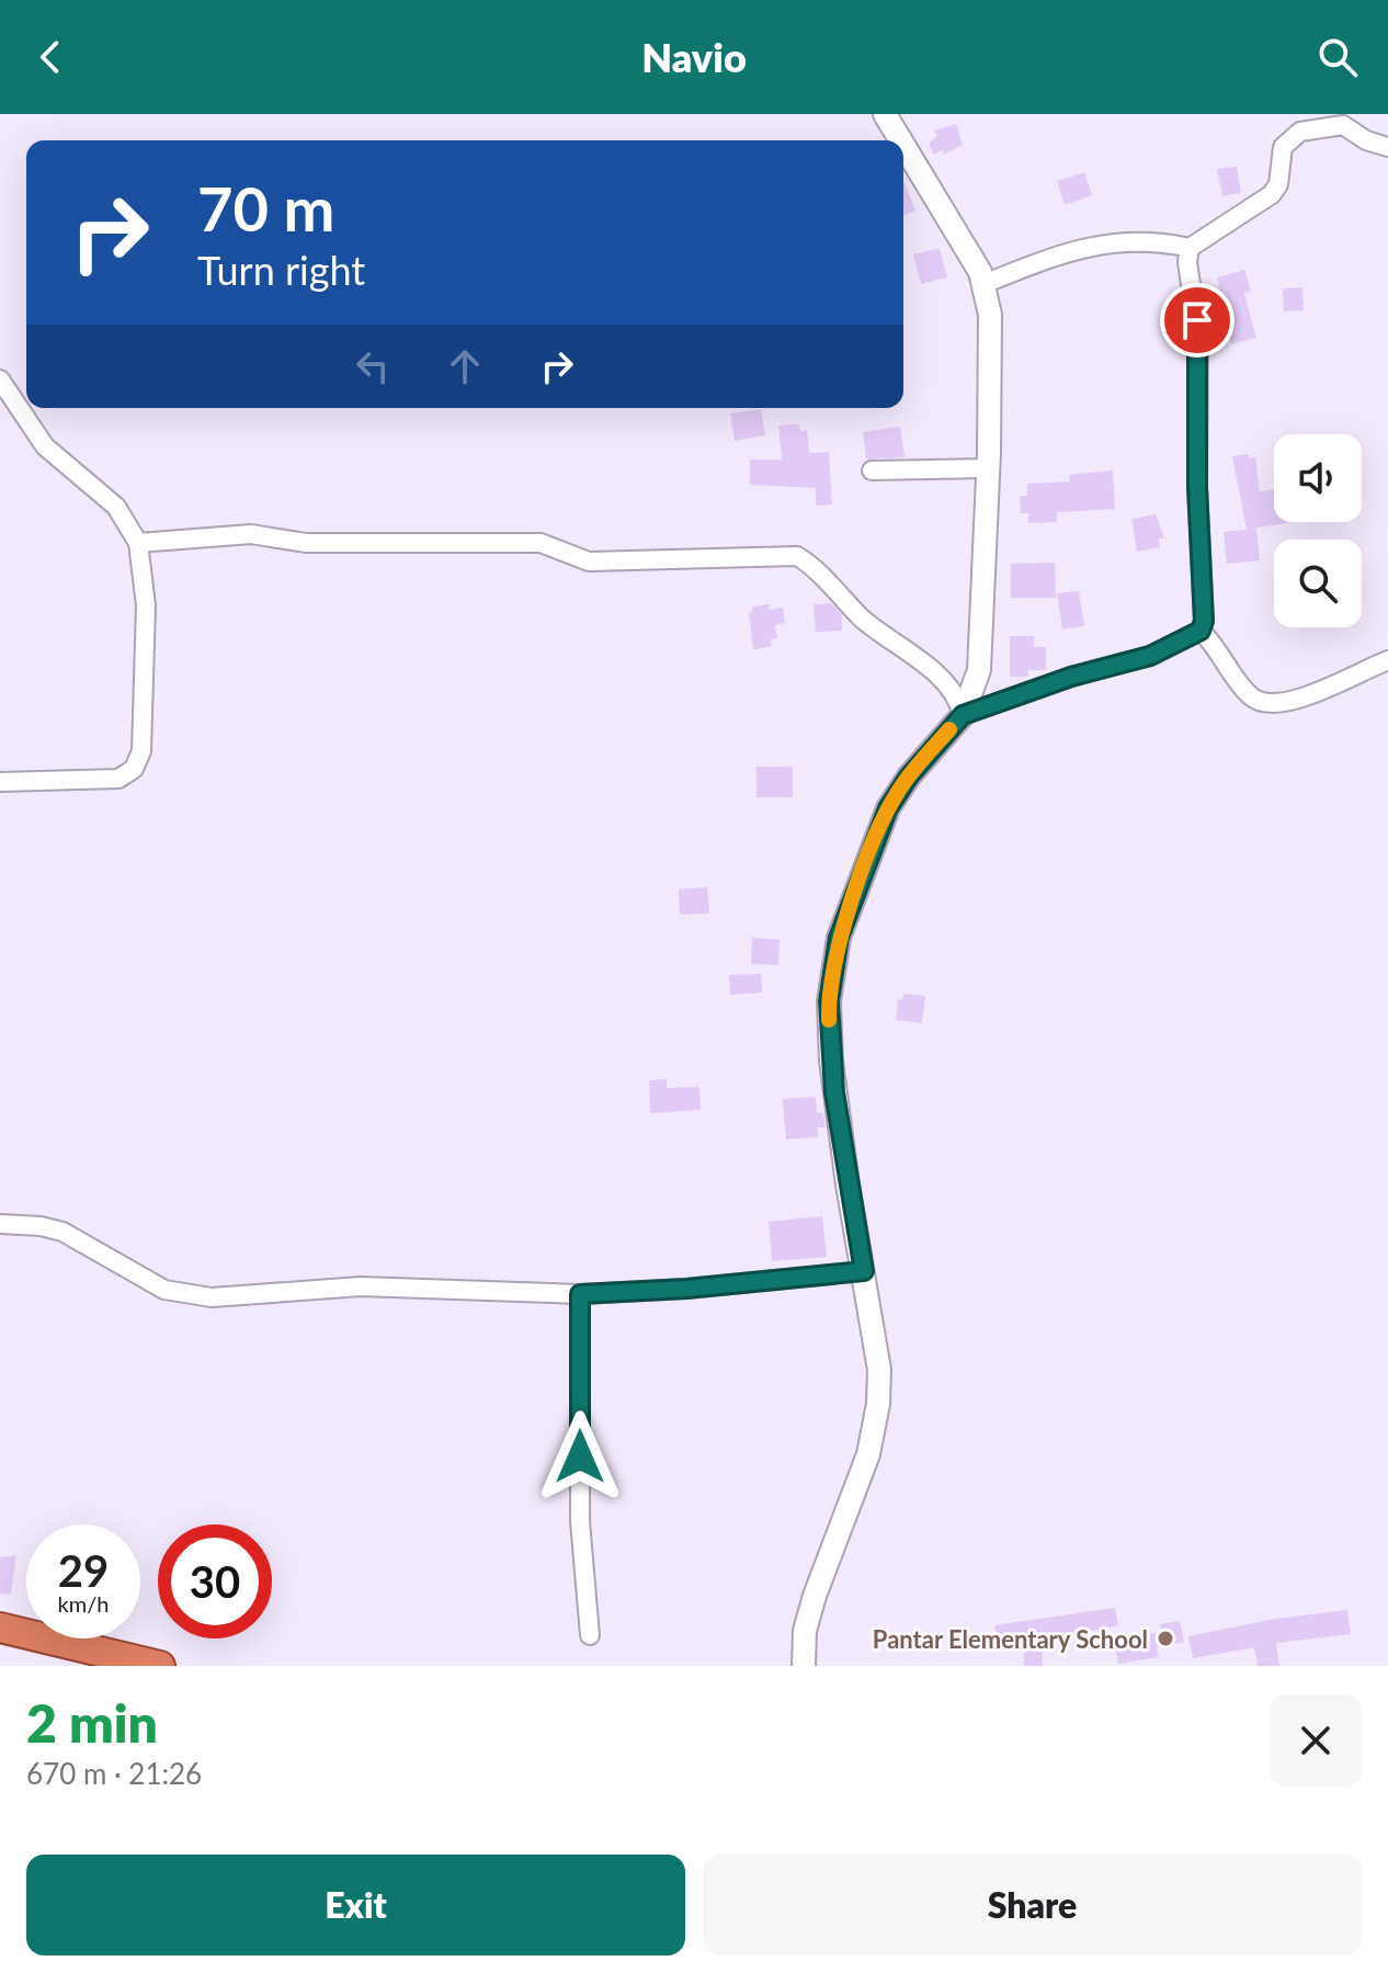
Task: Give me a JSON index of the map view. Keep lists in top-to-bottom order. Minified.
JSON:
{"places":["Pantar Elementary School"],"page":{"header":"Navio","turn":["70 m","Turn right"],"speed":"29 km/h","limit":"30","heading":["2 min","670 m · 21:26"],"buttons":["Exit","Share"]}}
